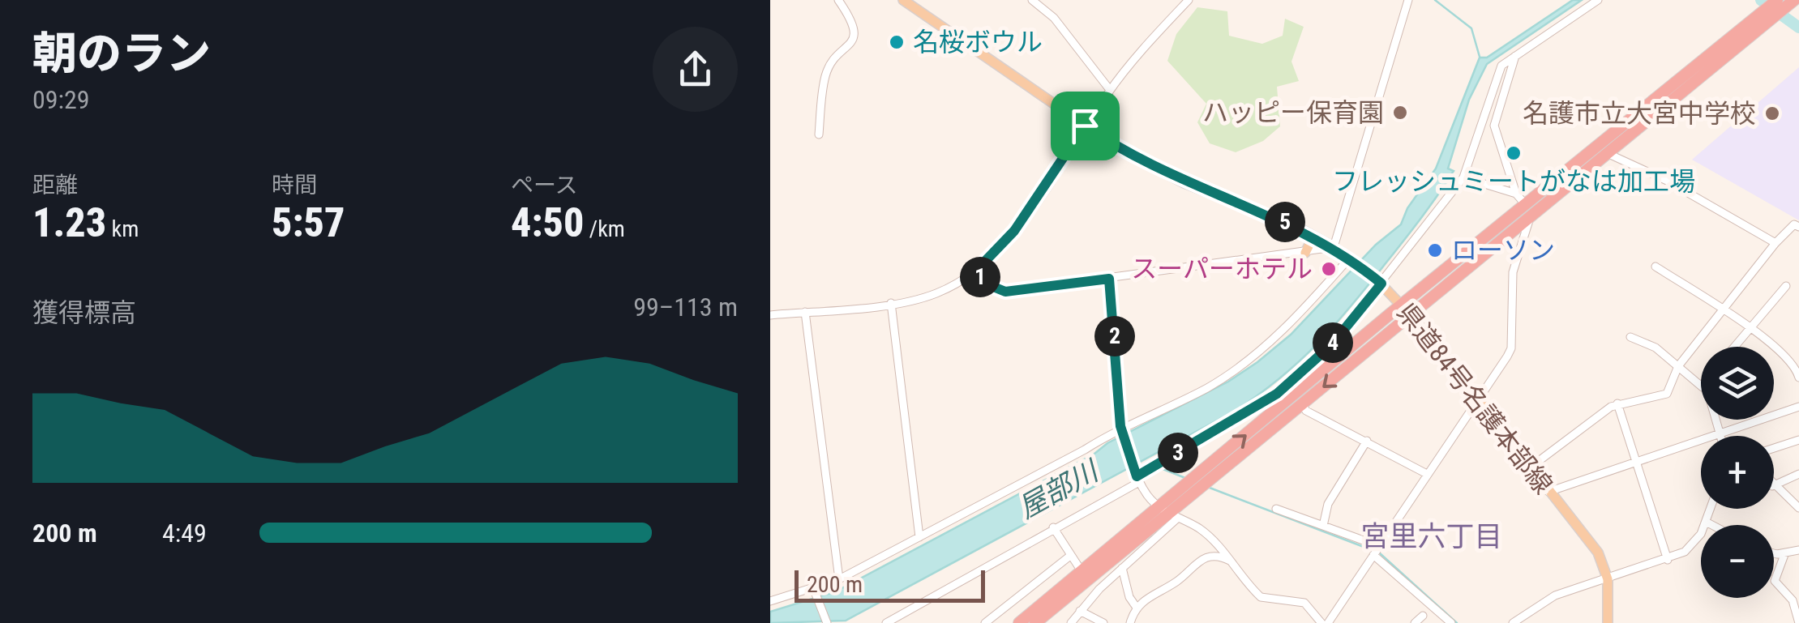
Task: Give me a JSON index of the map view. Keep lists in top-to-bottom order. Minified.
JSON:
{"streets":{"main road":["県道84号名護本部線"]},"districts":["宮里六丁目"],"water":["屋部川"],"places":["名桜ボウル","ハッピー保育園","名護市立大宮中学校","フレッシュミートがなは加工場","ローソン","スーパーホテル"],"scale_bar":"200 m","page":{"heading":["朝のラン","09:29"],"stats":[["距離","1.23 km"],["時間","5:57"],["ペース","4:50 /km"]],"pins":["5","1","2","4","3"],"chart":["獲得標高","99–113 m"],"map_buttons":["+","−"],"list":[{"name":"200 m","note":"4:49"}],"scale":"200 m"}}
